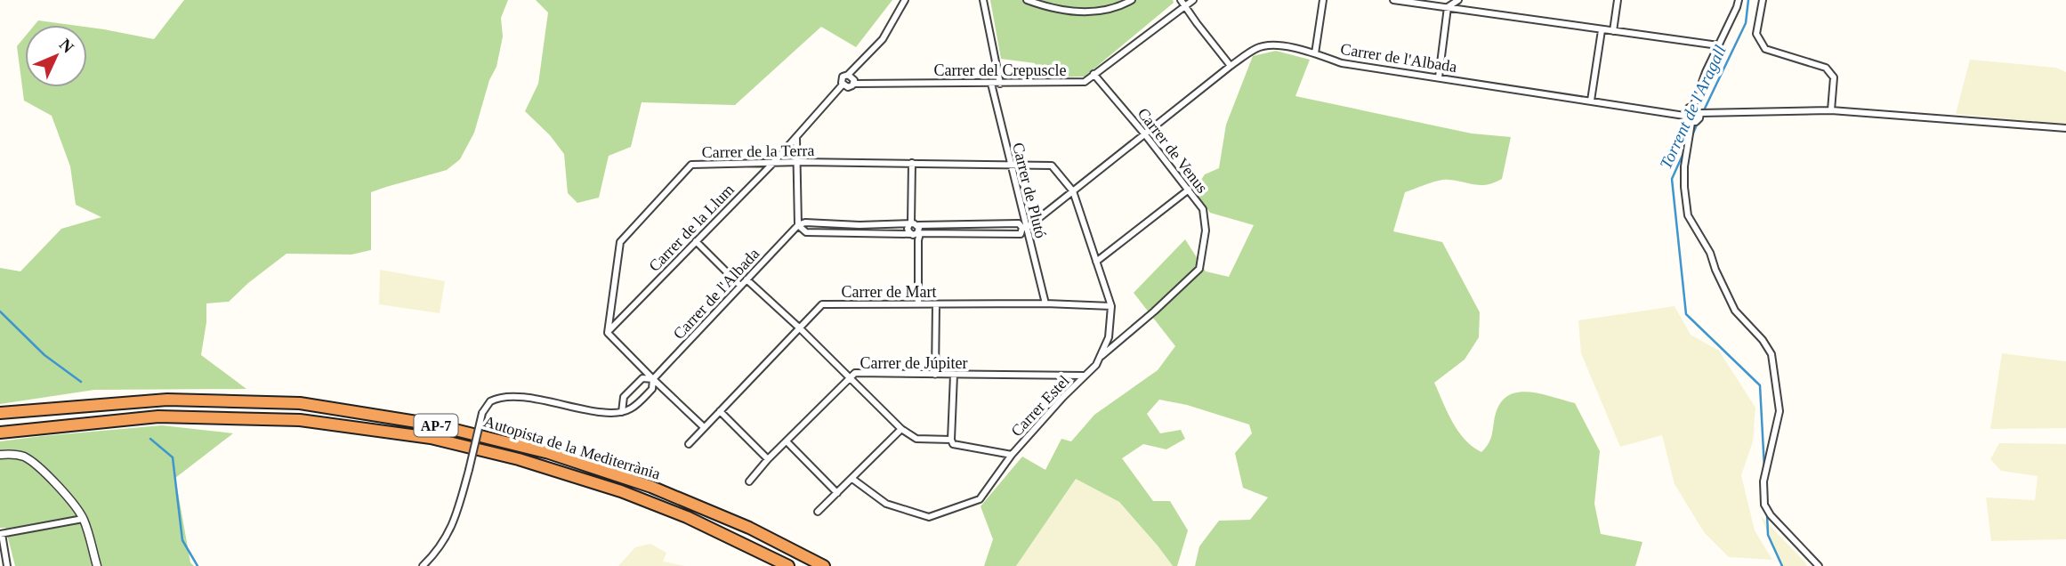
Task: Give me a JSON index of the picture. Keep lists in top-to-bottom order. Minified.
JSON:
{"streets":{"highway":["AP-7","Autopista de la Mediterrània"],"street":["Carrer de l'Albada","Carrer del Crepuscle","Carrer de Venus","Carrer de la Terra","Carrer de Plutó","Carrer de la Llum","Carrer de Mart","Carrer de Júpiter","Carrer Estel"]},"crossings":[["Carrer de l'Albada","Carrer de Venus"],["Carrer de l'Albada","Carrer de la Terra"],["Carrer de l'Albada","Carrer de Plutó"],["Carrer de l'Albada","Carrer Estel"],["Carrer del Crepuscle","Carrer de Venus"],["Carrer del Crepuscle","Carrer de Plutó"],["Carrer del Crepuscle","Carrer de la Llum"],["Carrer de Venus","Carrer Estel"],["Carrer de la Terra","Carrer de Plutó"],["Carrer de la Terra","Carrer de la Llum"],["Carrer de la Terra","Carrer Estel"],["Carrer de Plutó","Carrer de Mart"],["Carrer de Mart","Carrer Estel"],["Carrer de Júpiter","Carrer Estel"]],"water":["Torrent de l'Aragall"],"north":"top right"}
